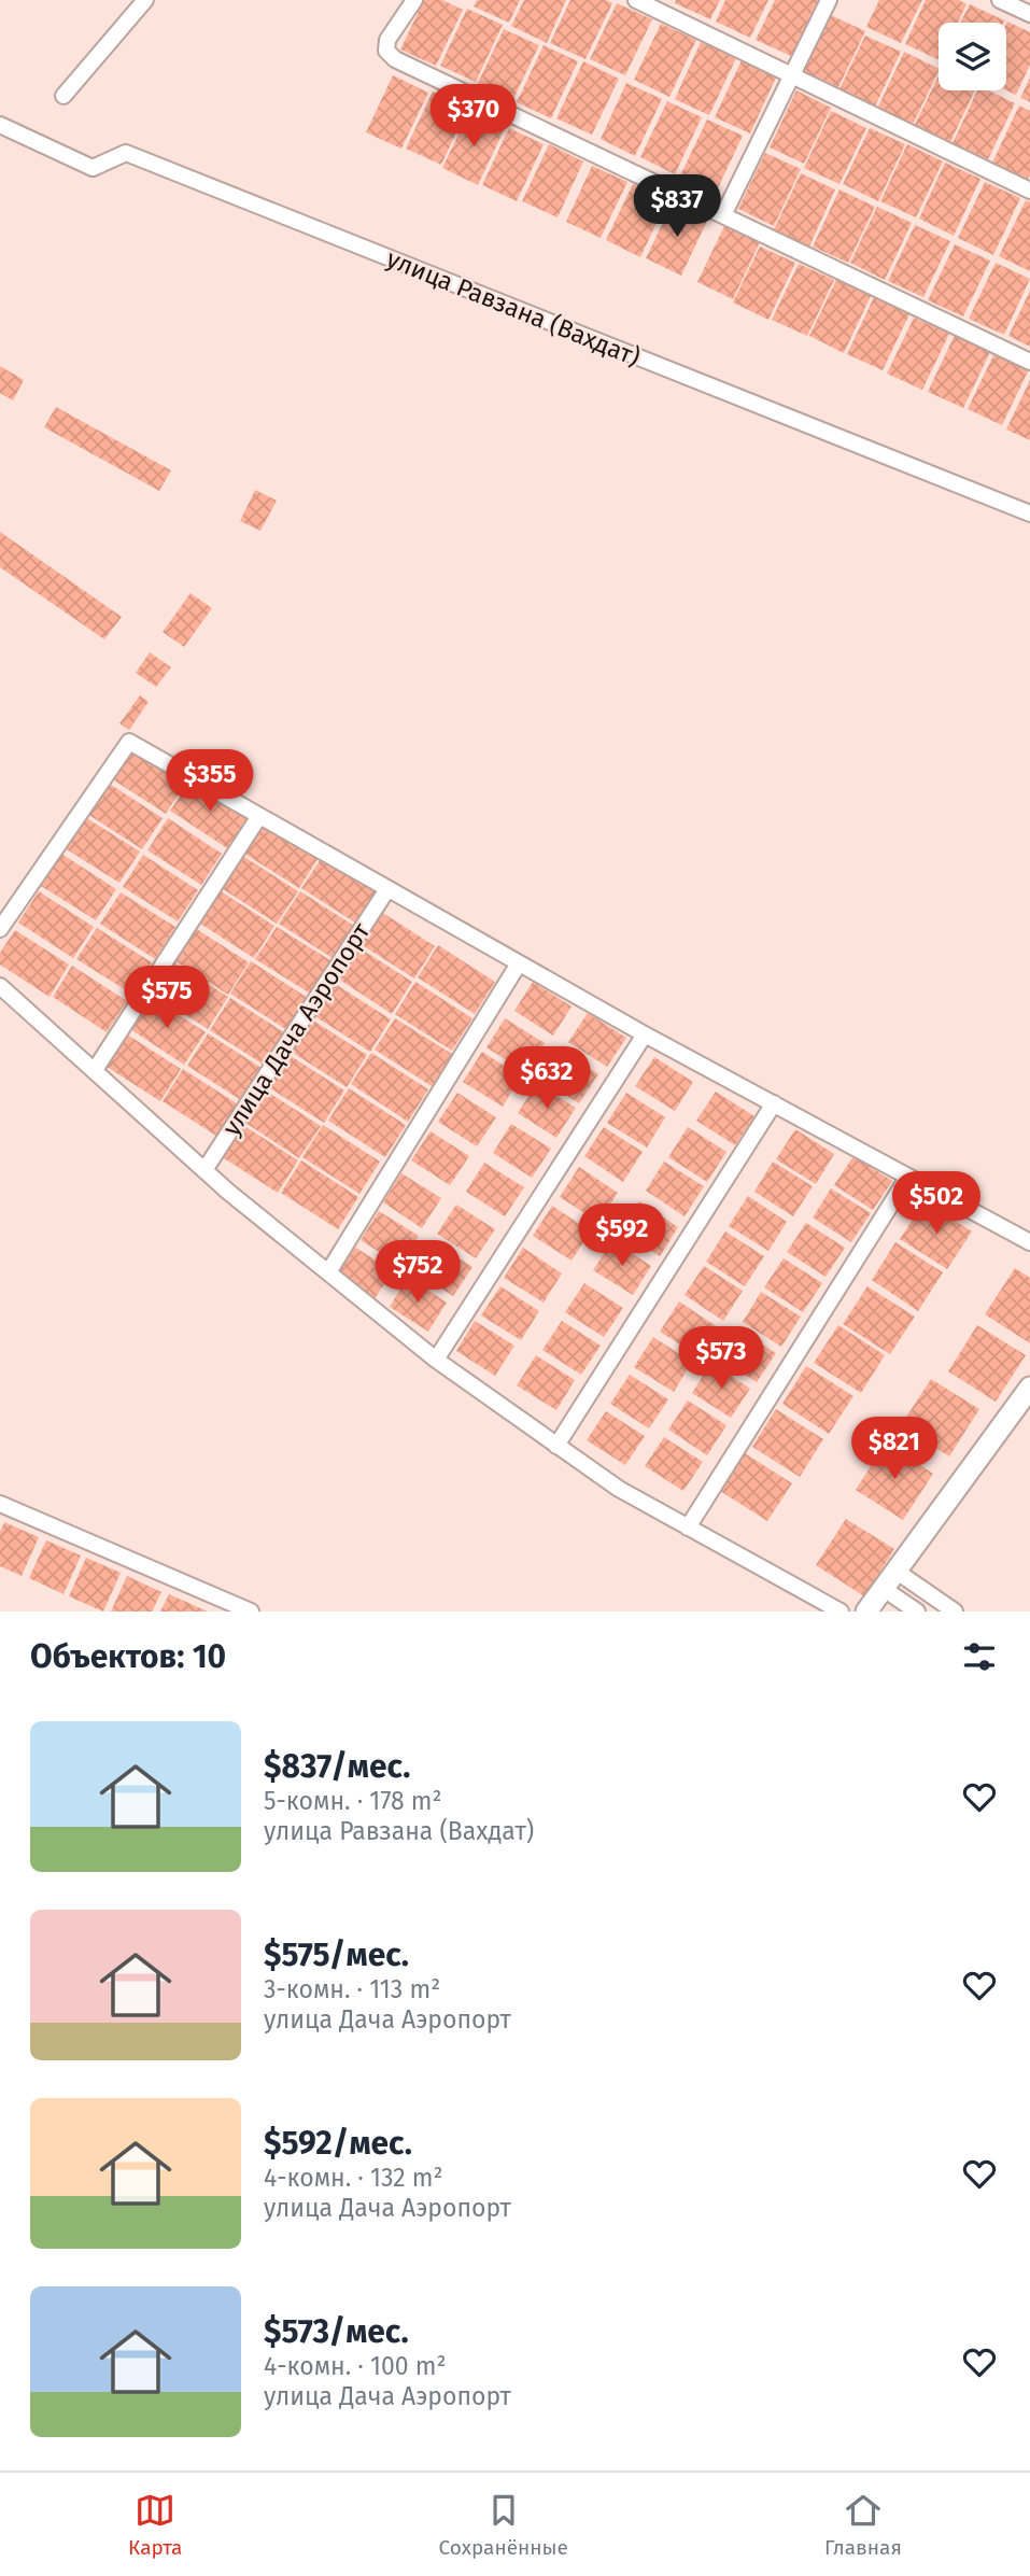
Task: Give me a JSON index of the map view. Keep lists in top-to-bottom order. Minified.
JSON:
{"streets":{"street":["улица Равзана (Вахдат)","улица Дача Аэропорт"]},"page":{"price":["$370","$837","$355","$575","$632","$502","$592","$752","$573","$821"],"heading":"Объектов: 10","list":[{"name":"$837/мес.","note":"5-комн. · 178 m² · улица Равзана (Вахдат)"},{"name":"$575/мес.","note":"3-комн. · 113 m² · улица Дача Аэропорт"},{"name":"$592/мес.","note":"4-комн. · 132 m² · улица Дача Аэропорт"},{"name":"$573/мес.","note":"4-комн. · 100 m² · улица Дача Аэропорт"}],"tabs":["Карта","Сохранённые","Главная"]}}
